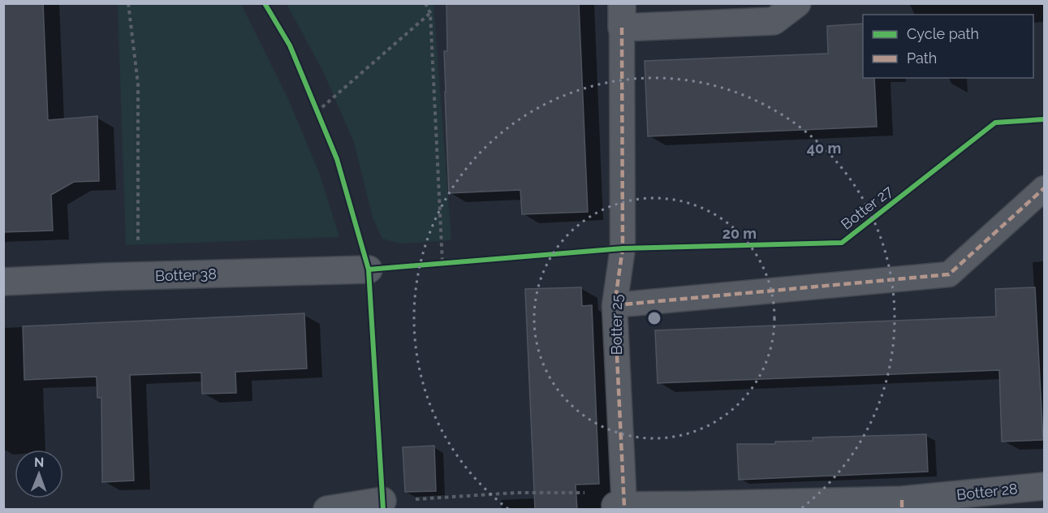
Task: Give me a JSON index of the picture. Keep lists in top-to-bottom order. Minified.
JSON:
{"streets":{"street":["Botter 38","Botter 25","Botter 28"],"cycle path":["Botter 27"]},"legend":["Cycle path","Path"],"north":"top","rings":["40 m","20 m"]}
